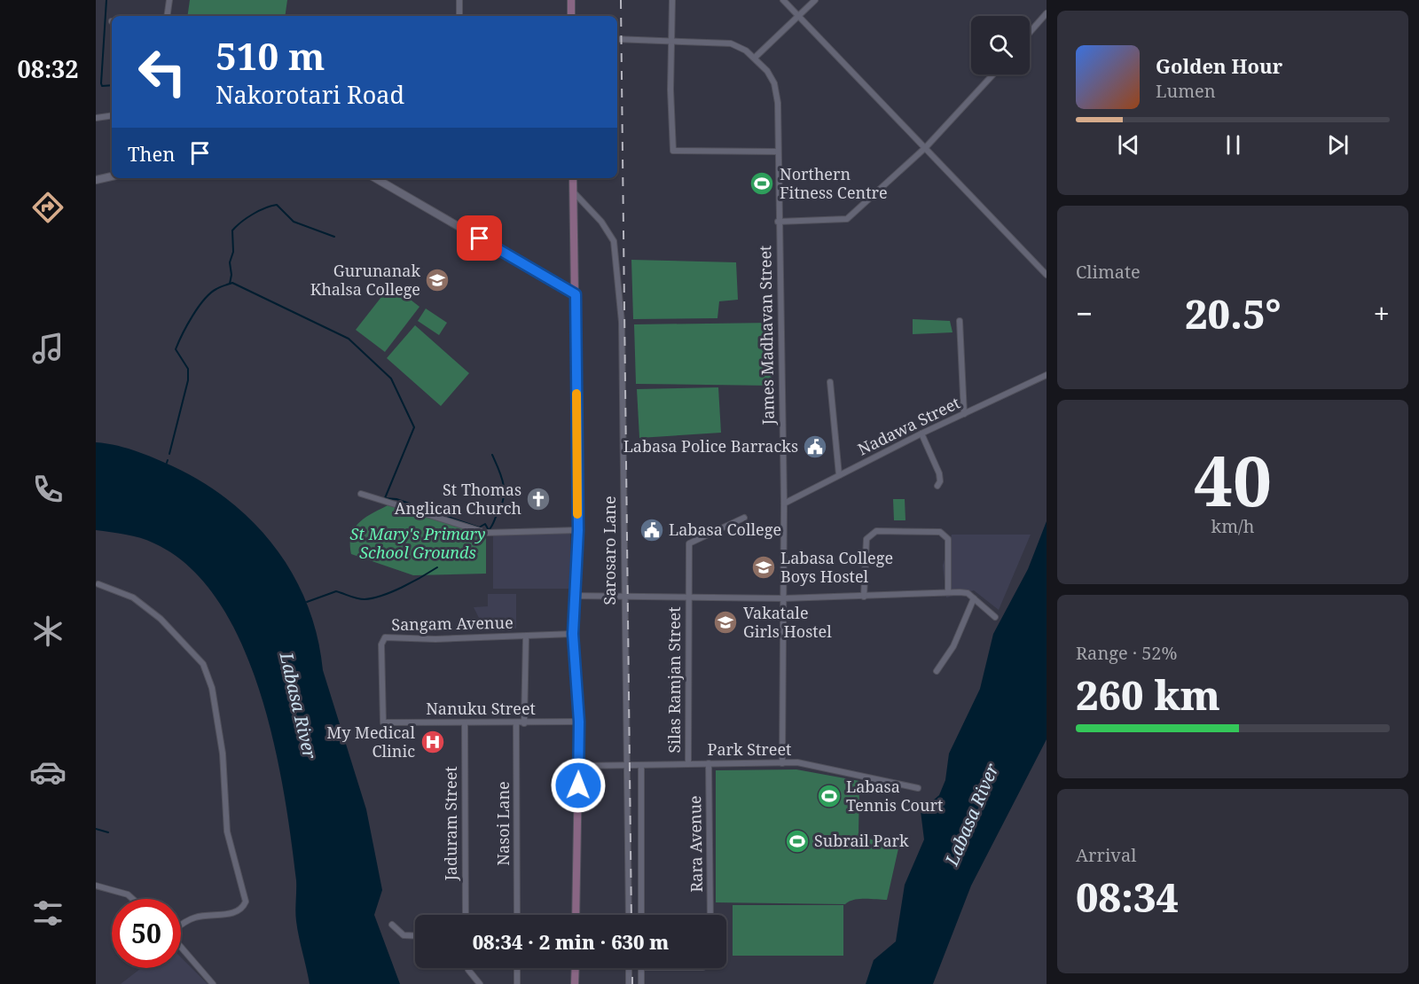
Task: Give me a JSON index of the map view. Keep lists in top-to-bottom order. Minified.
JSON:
{"streets":{"street":["James Madhavan Street","Nadawa Street","Sarosaro Lane","Sangam Avenue","Silas Ramjan Street","Nanuku Street","Park Street","Jaduram Street","Nasoi Lane","Rara Avenue"]},"crossings":[["James Madhavan Street","Nadawa Street"],["James Madhavan Street","Park Street"],["Sarosaro Lane","Park Street"],["Sangam Avenue","Nanuku Street"],["Silas Ramjan Street","Park Street"],["Nanuku Street","Jaduram Street"],["Nanuku Street","Nasoi Lane"],["Park Street","Rara Avenue"]],"water":["Labasa River"],"parks":["St Mary's Primary School Grounds"],"places":{"sports":["Northern Fitness Centre","Labasa Tennis Court","Subrail Park"],"school or university":["Gurunanak Khalsa College","Labasa College Boys Hostel","Vakatale Girls Hostel"],"public building":["Labasa Police Barracks","Labasa College"],"church":["St Thomas Anglican Church"],"hospital":["My Medical Clinic"]},"page":{"tabs":"08:32","turn":["510 m","Nakorotari Road"],"song":["Golden Hour","Lumen"],"then":"Then","tile":["Climate",["40","km/h"],["Range · 52%","260 km"],["Arrival","08:34"]],"heat":["−","20.5°","+"],"limit":"50","trip":"08:34 · 2 min · 630 m"}}
